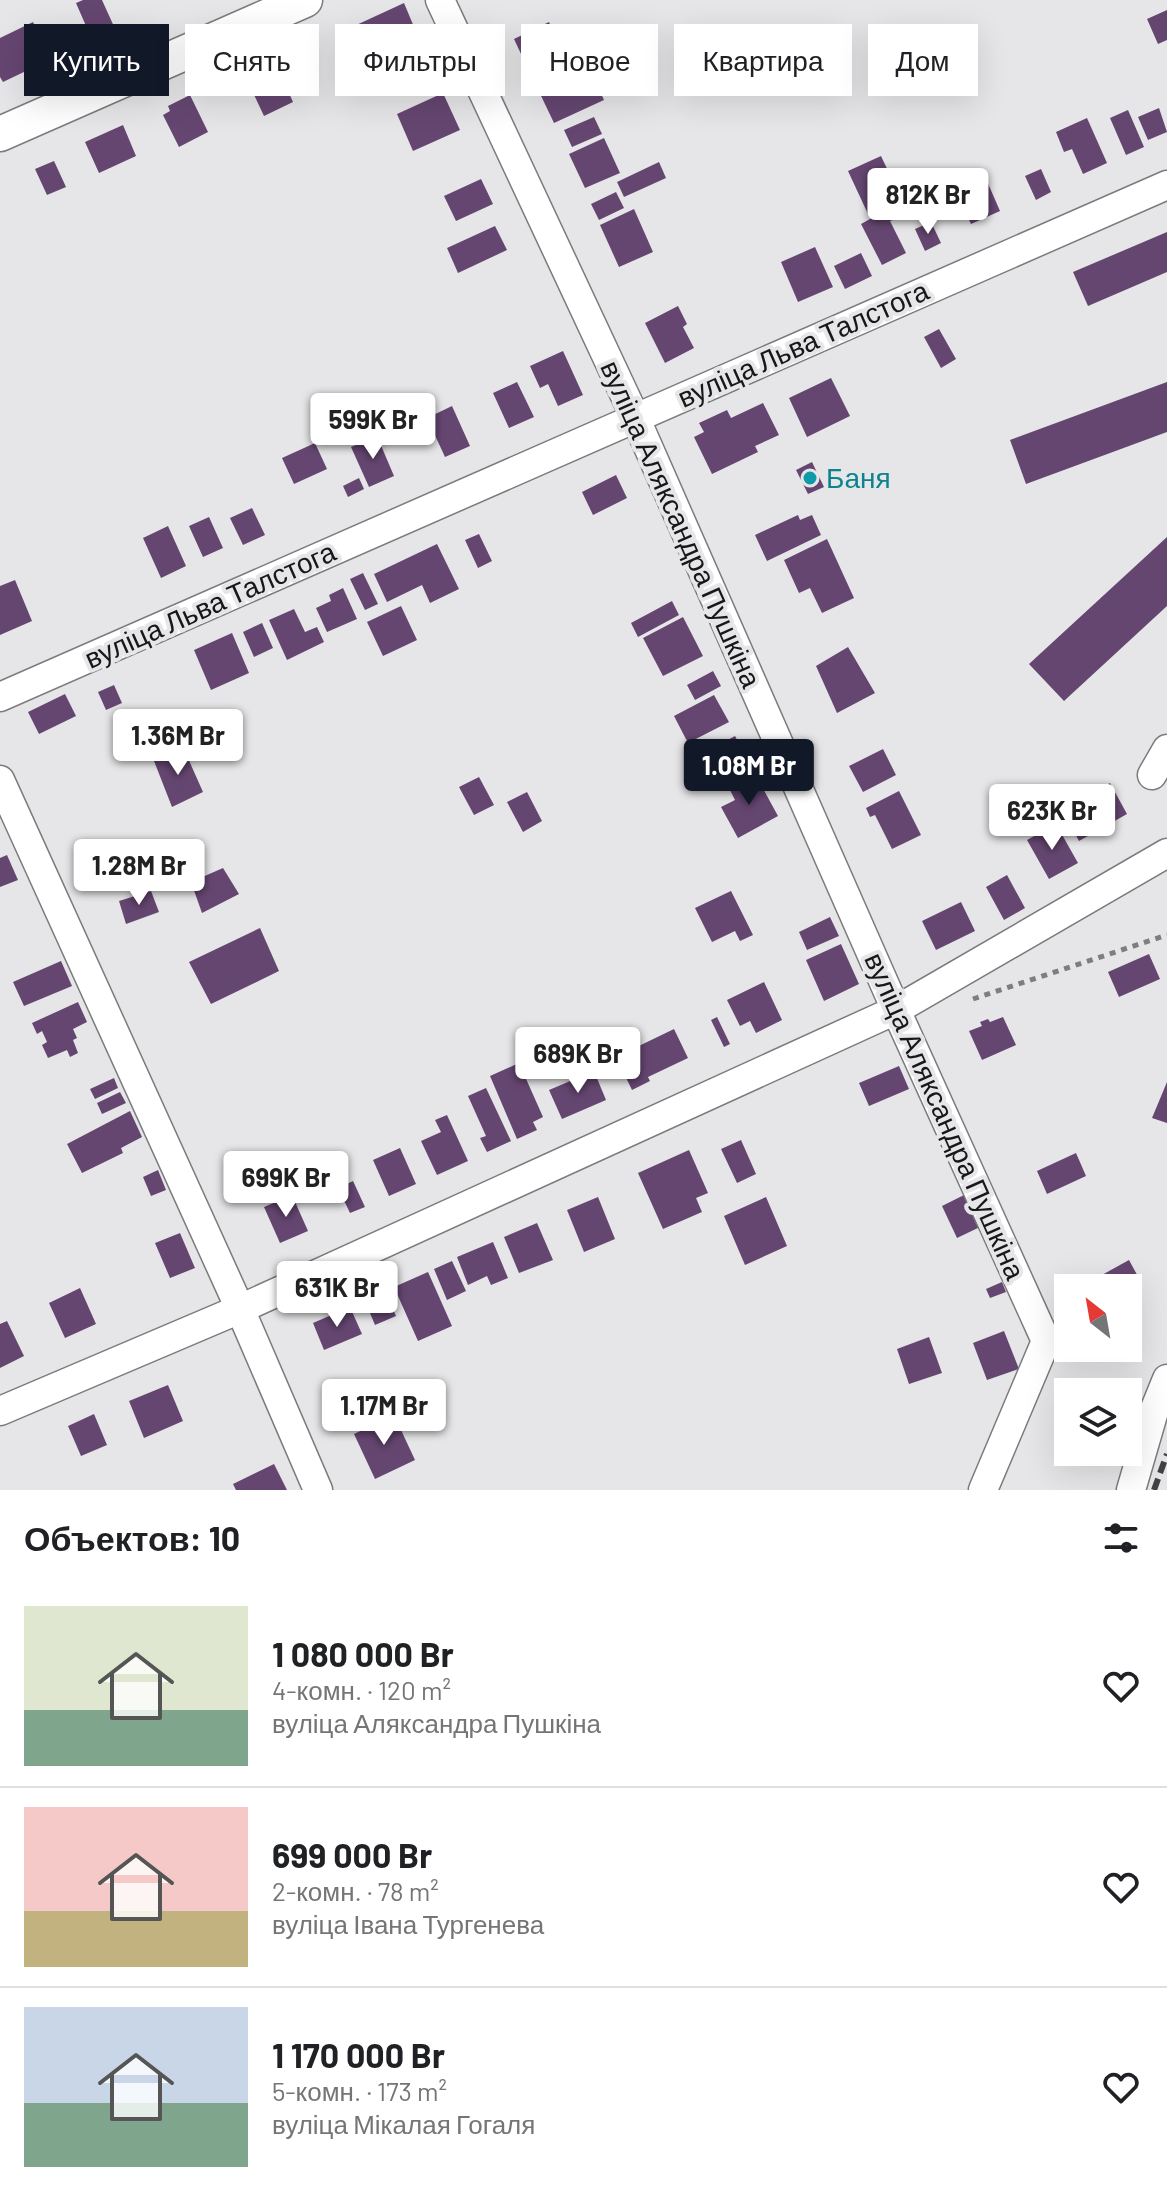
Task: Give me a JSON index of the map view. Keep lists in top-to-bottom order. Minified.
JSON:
{"streets":{"street":["вуліца Льва Талстога","вуліца Аляксандра Пушкіна"]},"crossings":[["вуліца Льва Талстога","вуліца Аляксандра Пушкіна"]],"places":["Баня"],"north":"top left","page":{"chip":["Купить","Снять","Фильтры","Новое","Квартира","Дом"],"price":["812K Br","599K Br","1.36M Br","1.08M Br","623K Br","1.28M Br","689K Br","699K Br","631K Br","1.17M Br"],"heading":"Объектов: 10","list":[{"name":"1 080 000 Br","note":"4-комн. · 120 m² · вуліца Аляксандра Пушкіна"},{"name":"699 000 Br","note":"2-комн. · 78 m² · вуліца Івана Тургенева"},{"name":"1 170 000 Br","note":"5-комн. · 173 m² · вуліца Мікалая Гогаля"}]}}
